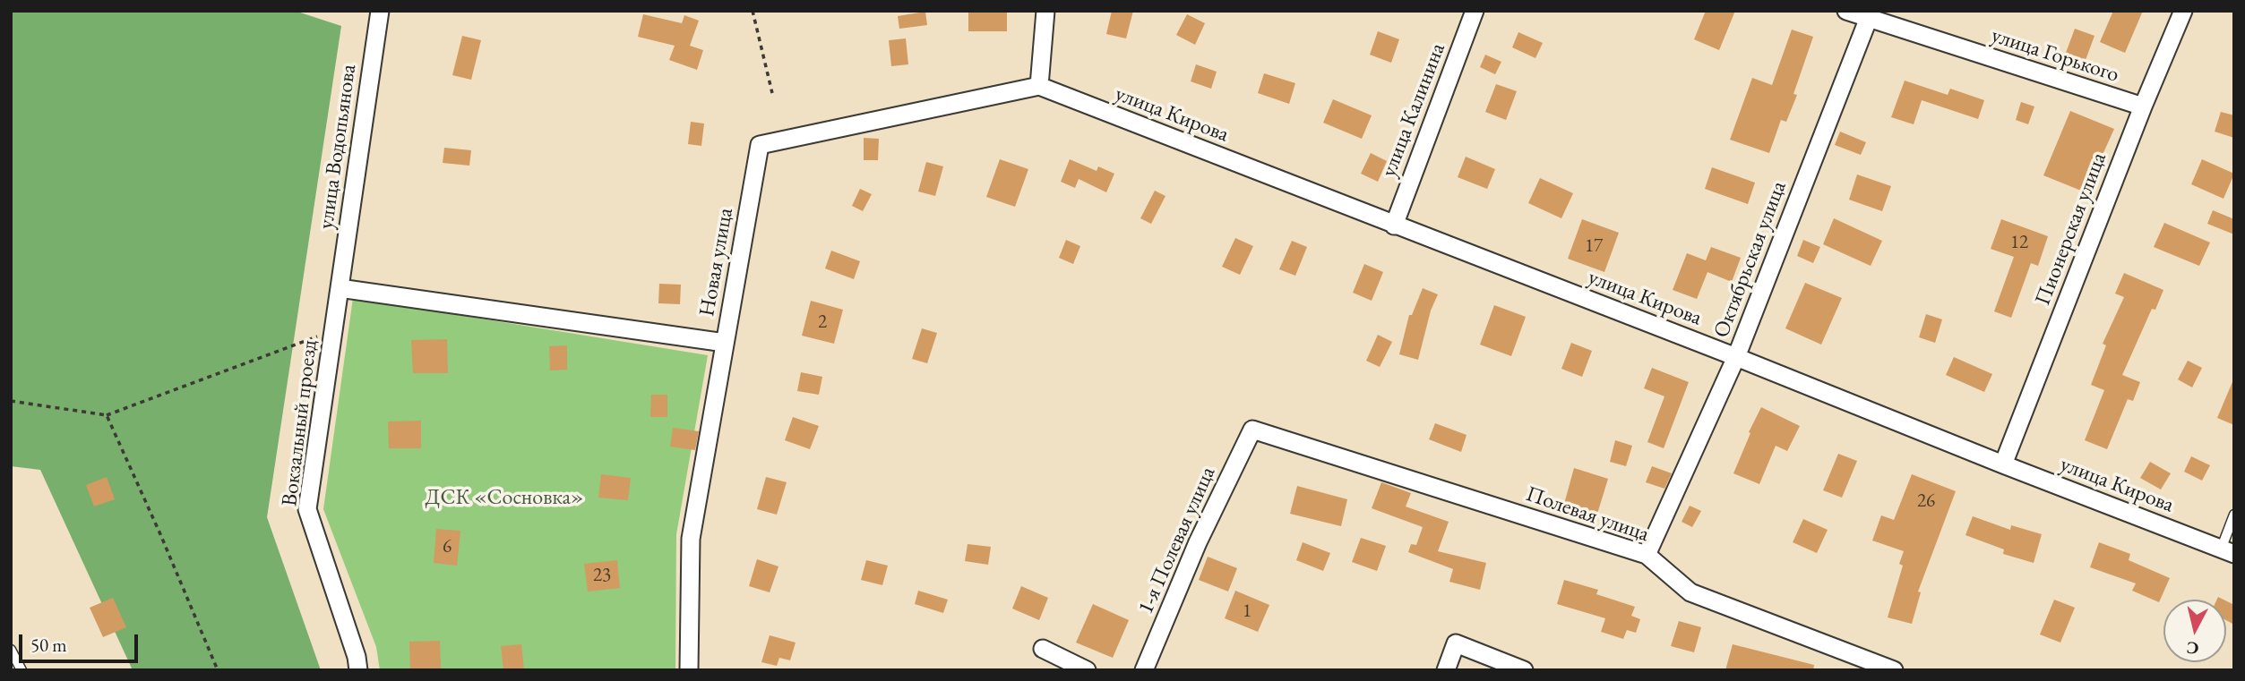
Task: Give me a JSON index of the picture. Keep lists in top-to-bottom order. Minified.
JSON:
{"streets":{"street":["улица Горького","улица Калинина","улица Кирова","улица Водопьянова","Пионерская улица","Октябрьская улица","Новая улица","Вокзальный проезд","Полевая улица","1-я Полевая улица"]},"crossings":[["улица Горького","Пионерская улица"],["улица Горького","Октябрьская улица"],["улица Калинина","улица Кирова"],["улица Кирова","Пионерская улица"],["улица Кирова","Октябрьская улица"],["улица Кирова","Новая улица"],["улица Водопьянова","Вокзальный проезд"],["Октябрьская улица","Полевая улица"],["Полевая улица","1-я Полевая улица"]],"parks":["ДСК «Сосновка»"],"house_numbers":["12","17","2","26","6","23","1"],"scale_bar":"50 m","north":"bottom"}
